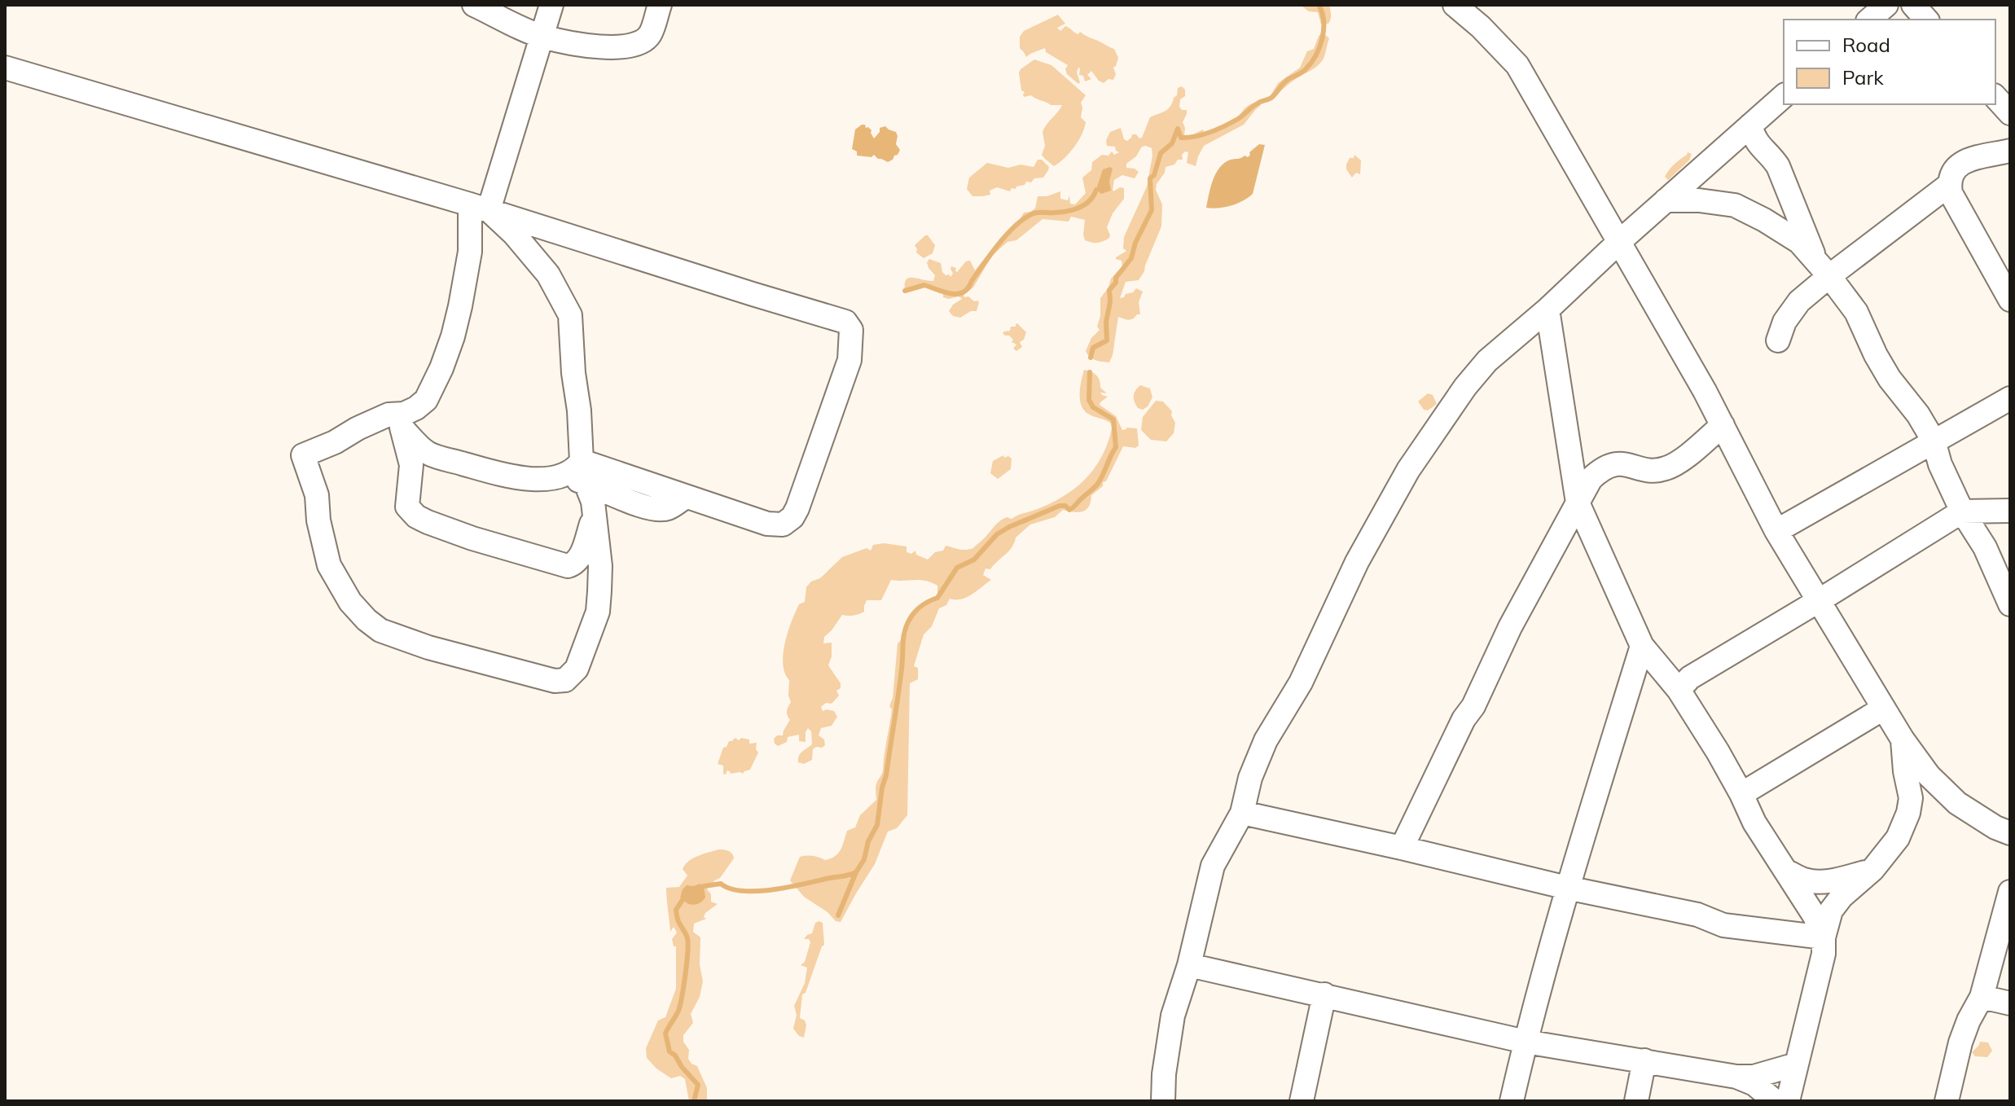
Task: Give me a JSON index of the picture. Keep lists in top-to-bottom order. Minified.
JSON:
{"legend":["Road","Park"]}
